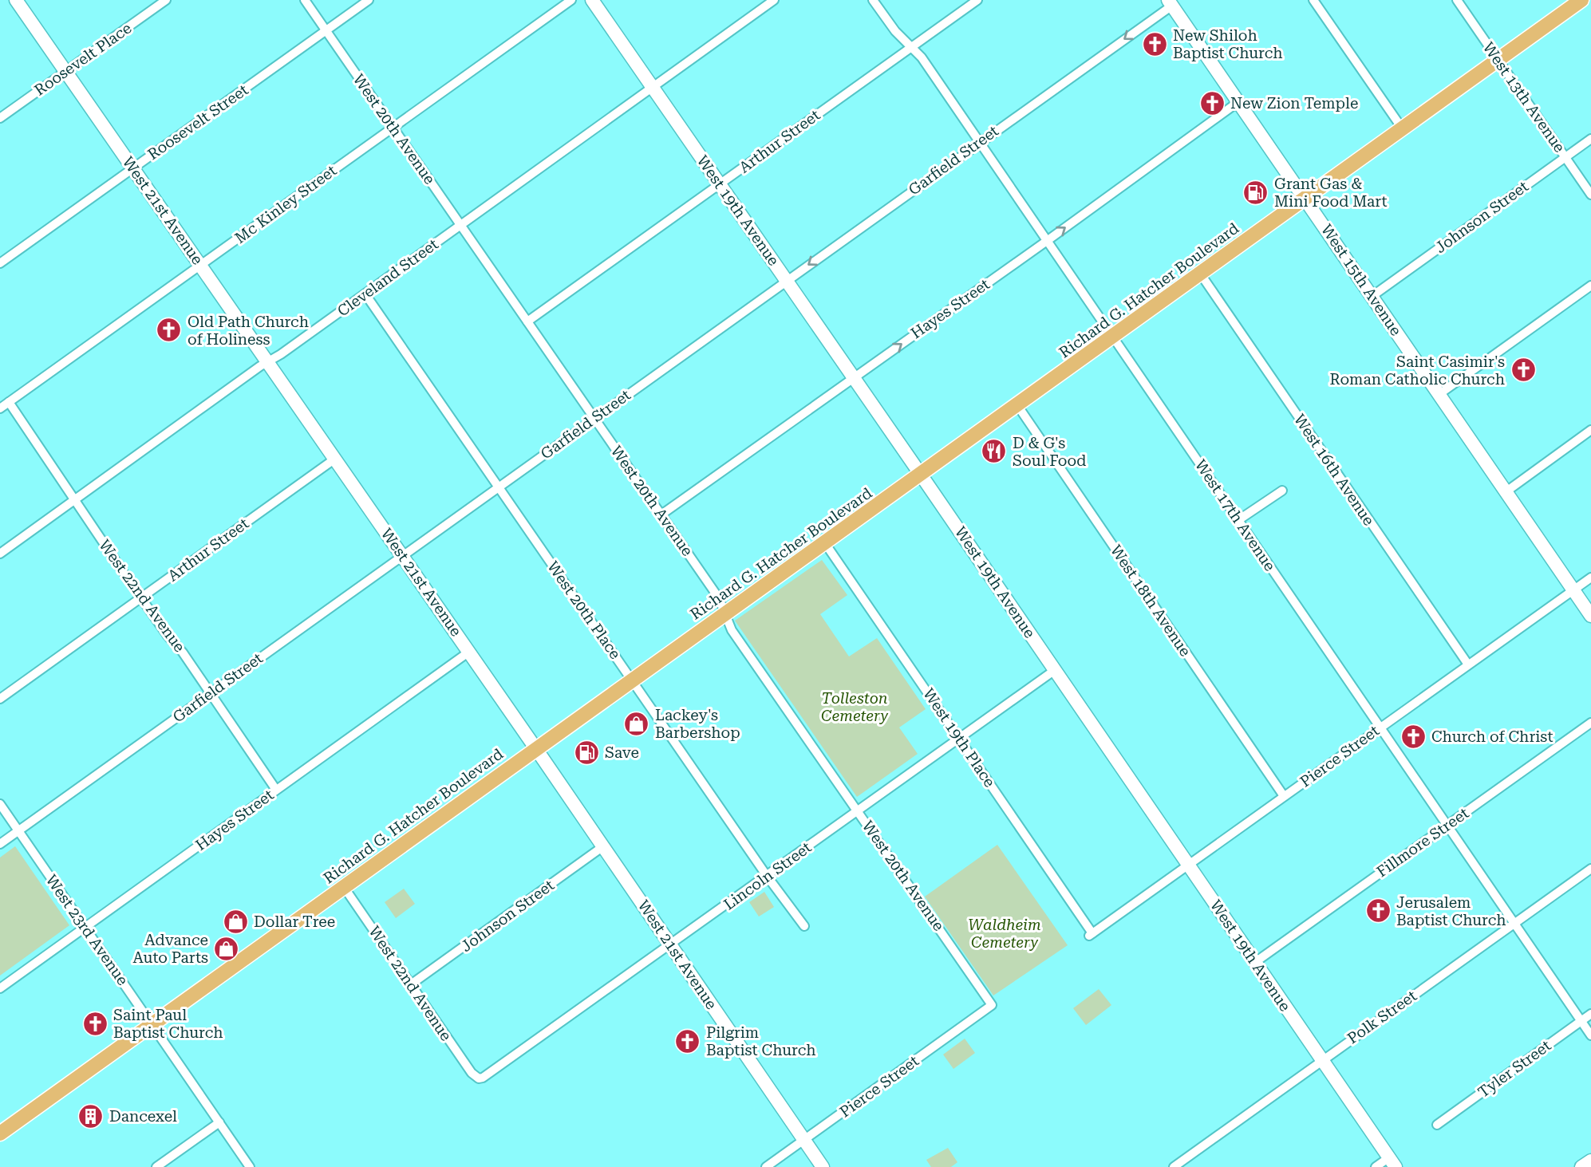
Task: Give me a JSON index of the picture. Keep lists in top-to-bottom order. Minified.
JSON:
{"streets":{"main road":["Richard G. Hatcher Boulevard"],"street":["Roosevelt Place","West 13th Avenue","Roosevelt Street","West 20th Avenue","Arthur Street","Garfield Street","Mc Kinley Street","West 21st Avenue","West 19th Avenue","Johnson Street","Cleveland Street","West 15th Avenue","Hayes Street","West 16th Avenue","West 17th Avenue","West 22nd Avenue","West 18th Avenue","West 20th Place","West 19th Place","Pierce Street","Fillmore Street","Lincoln Street","West 23rd Avenue","Polk Street","Tyler Street"]},"crossings":[["Roosevelt Place","West 21st Avenue"],["West 13th Avenue","Johnson Street"],["West 13th Avenue","Richard G. Hatcher Boulevard"],["Roosevelt Street","West 20th Avenue"],["Roosevelt Street","West 21st Avenue"],["West 20th Avenue","Arthur Street"],["West 20th Avenue","Garfield Street"],["West 20th Avenue","Mc Kinley Street"],["West 20th Avenue","Cleveland Street"],["West 20th Avenue","Richard G. Hatcher Boulevard"],["West 20th Avenue","Hayes Street"],["West 20th Avenue","Pierce Street"],["West 20th Avenue","Lincoln Street"],["Arthur Street","West 21st Avenue"],["Arthur Street","West 19th Avenue"],["Arthur Street","West 17th Avenue"],["Arthur Street","West 22nd Avenue"],["Garfield Street","West 21st Avenue"],["Garfield Street","West 19th Avenue"],["Garfield Street","West 15th Avenue"],["Garfield Street","West 17th Avenue"],["Garfield Street","West 22nd Avenue"],["Garfield Street","West 20th Place"],["Garfield Street","West 23rd Avenue"],["Mc Kinley Street","West 21st Avenue"],["Mc Kinley Street","West 22nd Avenue"],["West 21st Avenue","Johnson Street"],["West 21st Avenue","Cleveland Street"],["West 21st Avenue","Richard G. Hatcher Boulevard"],["West 21st Avenue","Hayes Street"],["West 21st Avenue","Pierce Street"],["West 21st Avenue","Lincoln Street"],["West 19th Avenue","Cleveland Street"],["West 19th Avenue","Richard G. Hatcher Boulevard"],["West 19th Avenue","Hayes Street"],["West 19th Avenue","Pierce Street"],["West 19th Avenue","Fillmore Street"],["West 19th Avenue","Lincoln Street"],["West 19th Avenue","Polk Street"],["Johnson Street","West 15th Avenue"],["Johnson Street","West 22nd Avenue"],["Cleveland Street","West 22nd Avenue"],["Cleveland Street","West 20th Place"],["West 15th Avenue","Richard G. Hatcher Boulevard"],["West 15th Avenue","Hayes Street"],["West 15th Avenue","Pierce Street"],["Richard G. Hatcher Boulevard","West 16th Avenue"],["Richard G. Hatcher Boulevard","West 17th Avenue"],["Richard G. Hatcher Boulevard","West 22nd Avenue"],["Richard G. Hatcher Boulevard","West 18th Avenue"],["Richard G. Hatcher Boulevard","West 20th Place"],["Richard G. Hatcher Boulevard","West 19th Place"],["Richard G. Hatcher Boulevard","West 23rd Avenue"],["Hayes Street","West 17th Avenue"],["Hayes Street","West 22nd Avenue"],["Hayes Street","West 23rd Avenue"],["West 16th Avenue","Pierce Street"],["West 17th Avenue","Pierce Street"],["West 17th Avenue","Fillmore Street"],["West 17th Avenue","Polk Street"],["West 17th Avenue","Tyler Street"],["West 22nd Avenue","Lincoln Street"],["West 18th Avenue","Pierce Street"],["West 20th Place","Lincoln Street"],["West 19th Place","Pierce Street"],["West 19th Place","Lincoln Street"]],"one_way":["Hayes Street"],"parks":["Tolleston Cemetery","Waldheim Cemetery"],"places":{"church":["New Shiloh Baptist Church","New Zion Temple","Old Path Church of Holiness","Saint Casimir's Roman Catholic Church","Church of Christ","Jerusalem Baptist Church","Saint Paul Baptist Church","Pilgrim Baptist Church"],"fuel station":["Grant Gas & Mini Food Mart","Save"],"restaurant":["D & G's Soul Food"],"shop":["Lackey's Barbershop","Dollar Tree","Advance Auto Parts"],"building":["Dancexel"]}}
